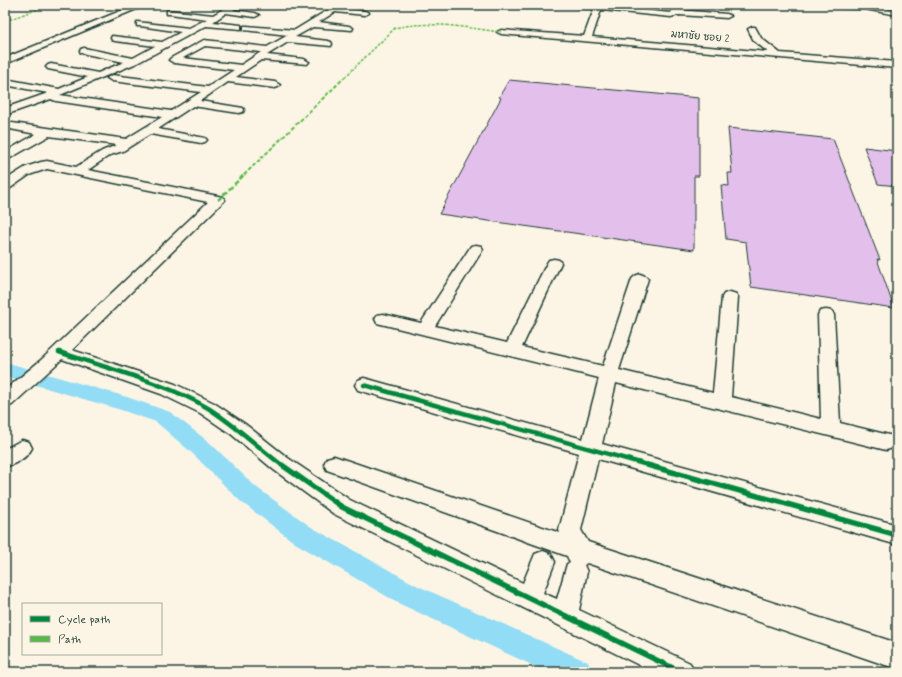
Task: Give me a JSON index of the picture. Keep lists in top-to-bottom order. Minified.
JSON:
{"streets":{"street":["มหาชัย ซอย 2"]},"legend":["Cycle path","Path"]}
